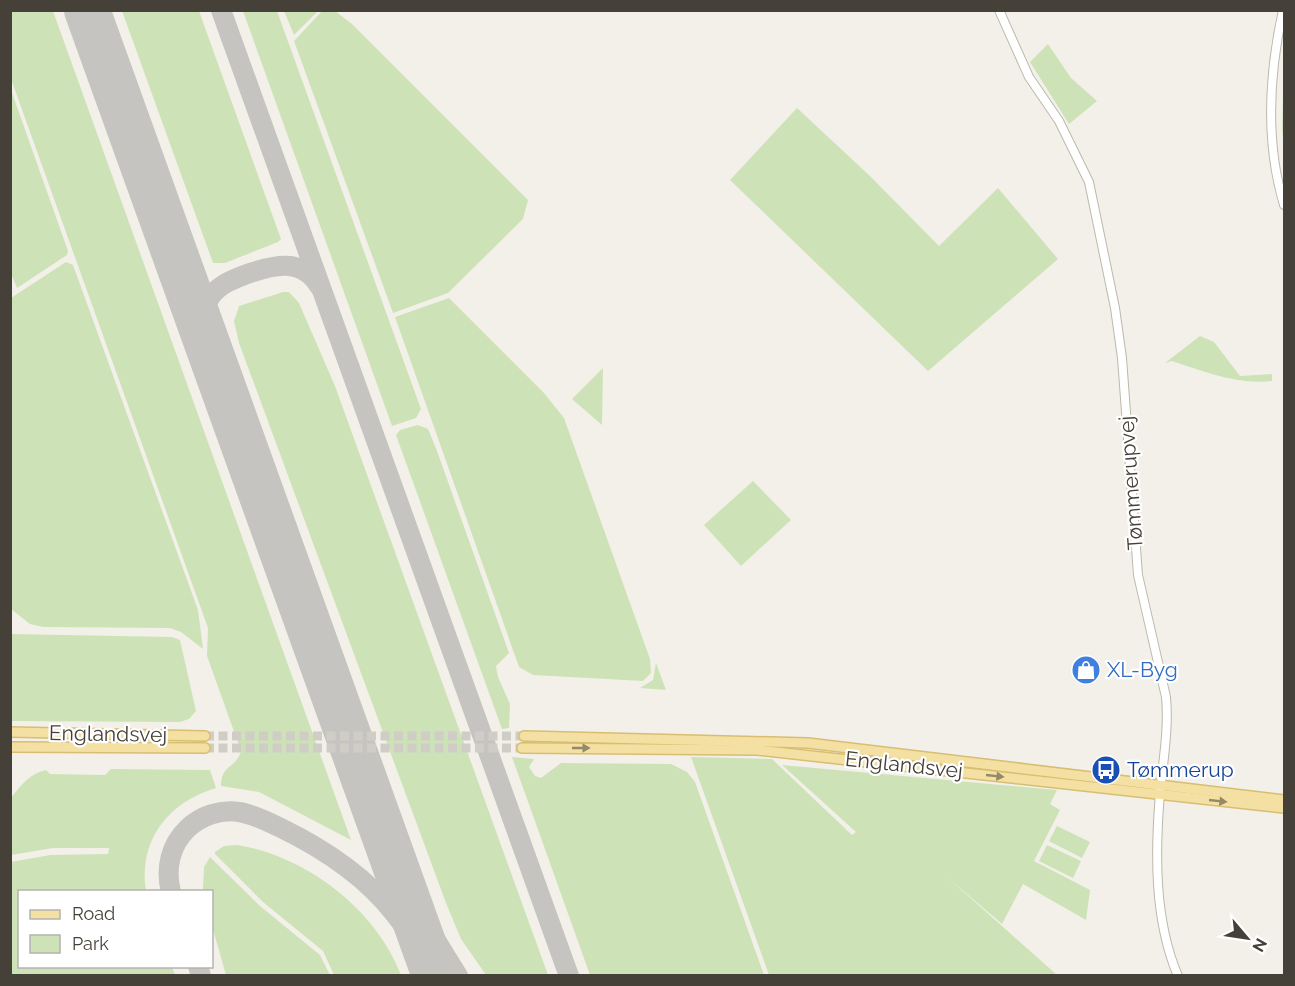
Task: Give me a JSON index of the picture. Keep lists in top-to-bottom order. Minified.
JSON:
{"streets":{"main road":["Englandsvej"],"street":["Tømmerupvej"]},"crossings":[["Tømmerupvej","Englandsvej"]],"places":{"shop":["XL-Byg"],"bus stop":["Tømmerup"]},"legend":["Road","Park"],"north":"bottom right"}
